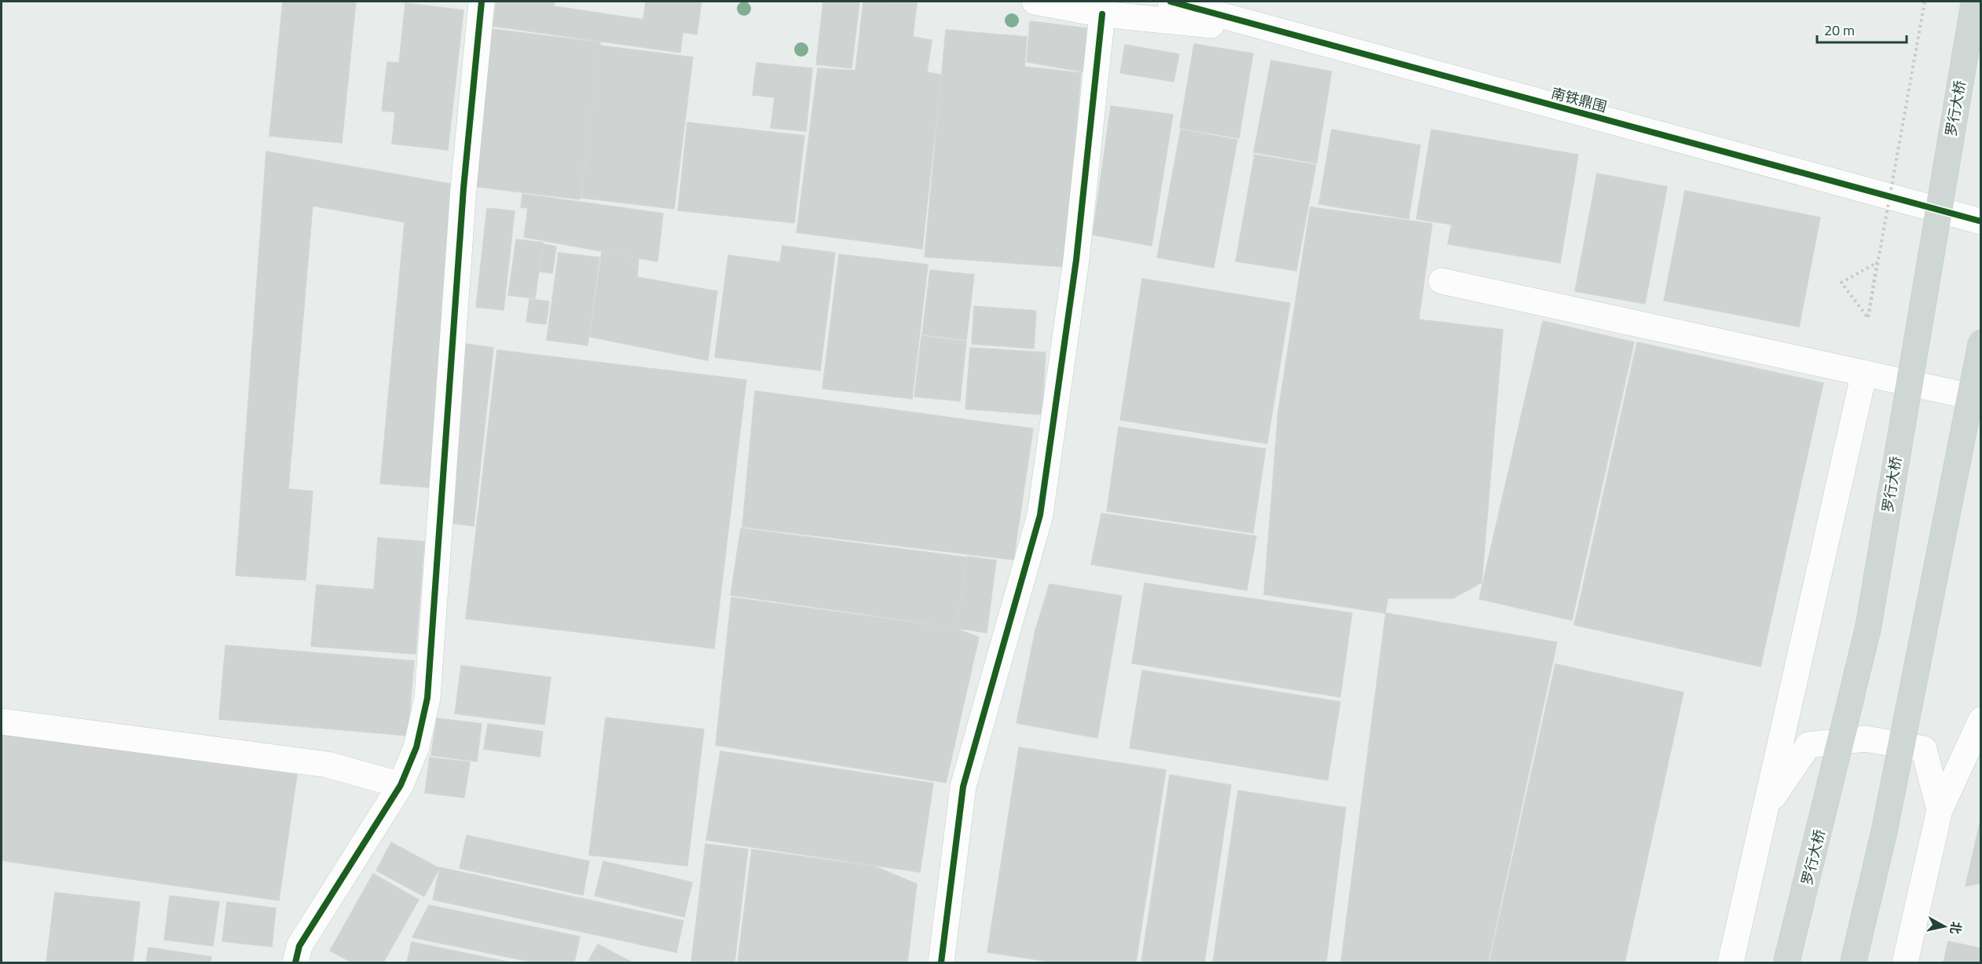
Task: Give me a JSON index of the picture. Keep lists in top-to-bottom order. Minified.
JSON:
{"streets":{"main road":["罗行大桥"],"street":["南铁鼎围"]},"scale_bar":"20 m","north":"right"}
